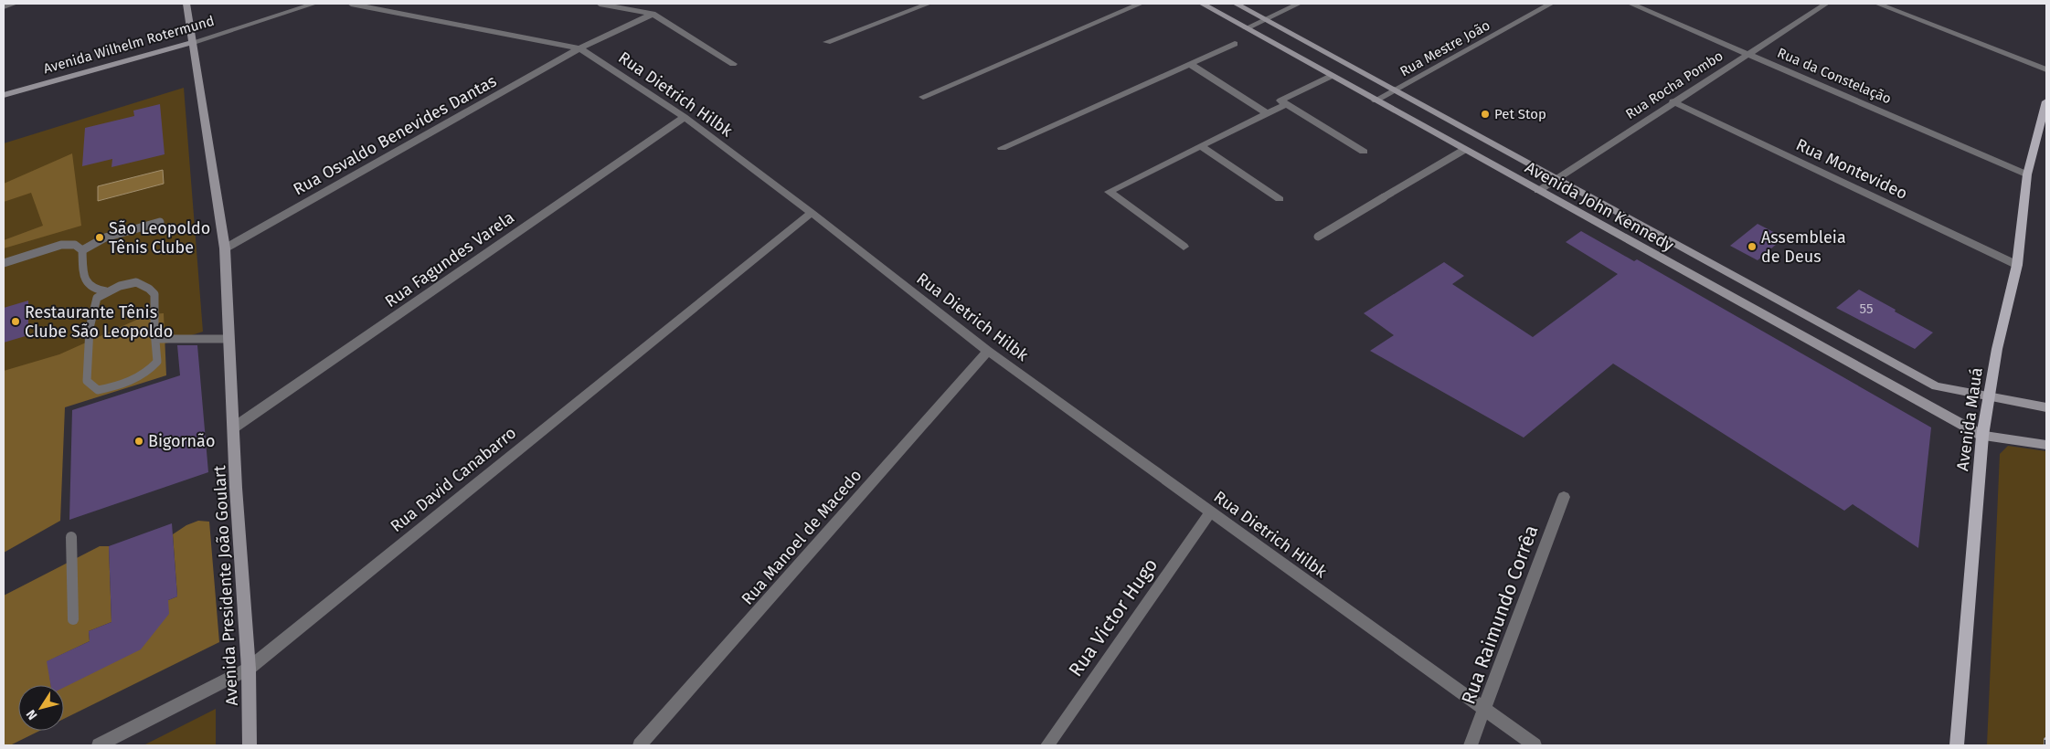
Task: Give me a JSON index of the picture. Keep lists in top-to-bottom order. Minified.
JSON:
{"streets":{"main road":["Avenida Wilhelm Rotermund","Avenida John Kennedy","Avenida Mauá","Avenida Presidente João Goulart"],"street":["Rua Mestre João","Rua da Constelação","Rua Rocha Pombo","Rua Dietrich Hilbk","Rua Osvaldo Benevides Dantas","Rua Montevideo","Rua Fagundes Varela","Rua David Canabarro","Rua Manoel de Macedo","Rua Raimundo Corrêa","Rua Victor Hugo"]},"crossings":[["Avenida Wilhelm Rotermund","Avenida Presidente João Goulart"],["Rua Mestre João","Avenida John Kennedy"],["Rua da Constelação","Rua Rocha Pombo"],["Rua da Constelação","Avenida Mauá"],["Rua Rocha Pombo","Rua Montevideo"],["Rua Rocha Pombo","Avenida John Kennedy"],["Rua Dietrich Hilbk","Rua Osvaldo Benevides Dantas"],["Rua Dietrich Hilbk","Rua Fagundes Varela"],["Rua Dietrich Hilbk","Rua David Canabarro"],["Rua Dietrich Hilbk","Rua Manoel de Macedo"],["Rua Dietrich Hilbk","Rua Raimundo Corrêa"],["Rua Dietrich Hilbk","Rua Victor Hugo"],["Rua Osvaldo Benevides Dantas","Avenida Presidente João Goulart"],["Rua Montevideo","Avenida Mauá"],["Avenida John Kennedy","Avenida Mauá"],["Rua Fagundes Varela","Avenida Presidente João Goulart"],["Rua David Canabarro","Avenida Presidente João Goulart"]],"places":["Pet Stop","São Leopoldo Tênis Clube","Assembleia de Deus","Restaurante Tênis Clube São Leopoldo","Bigornão"],"house_numbers":["55"],"north":"bottom left"}
